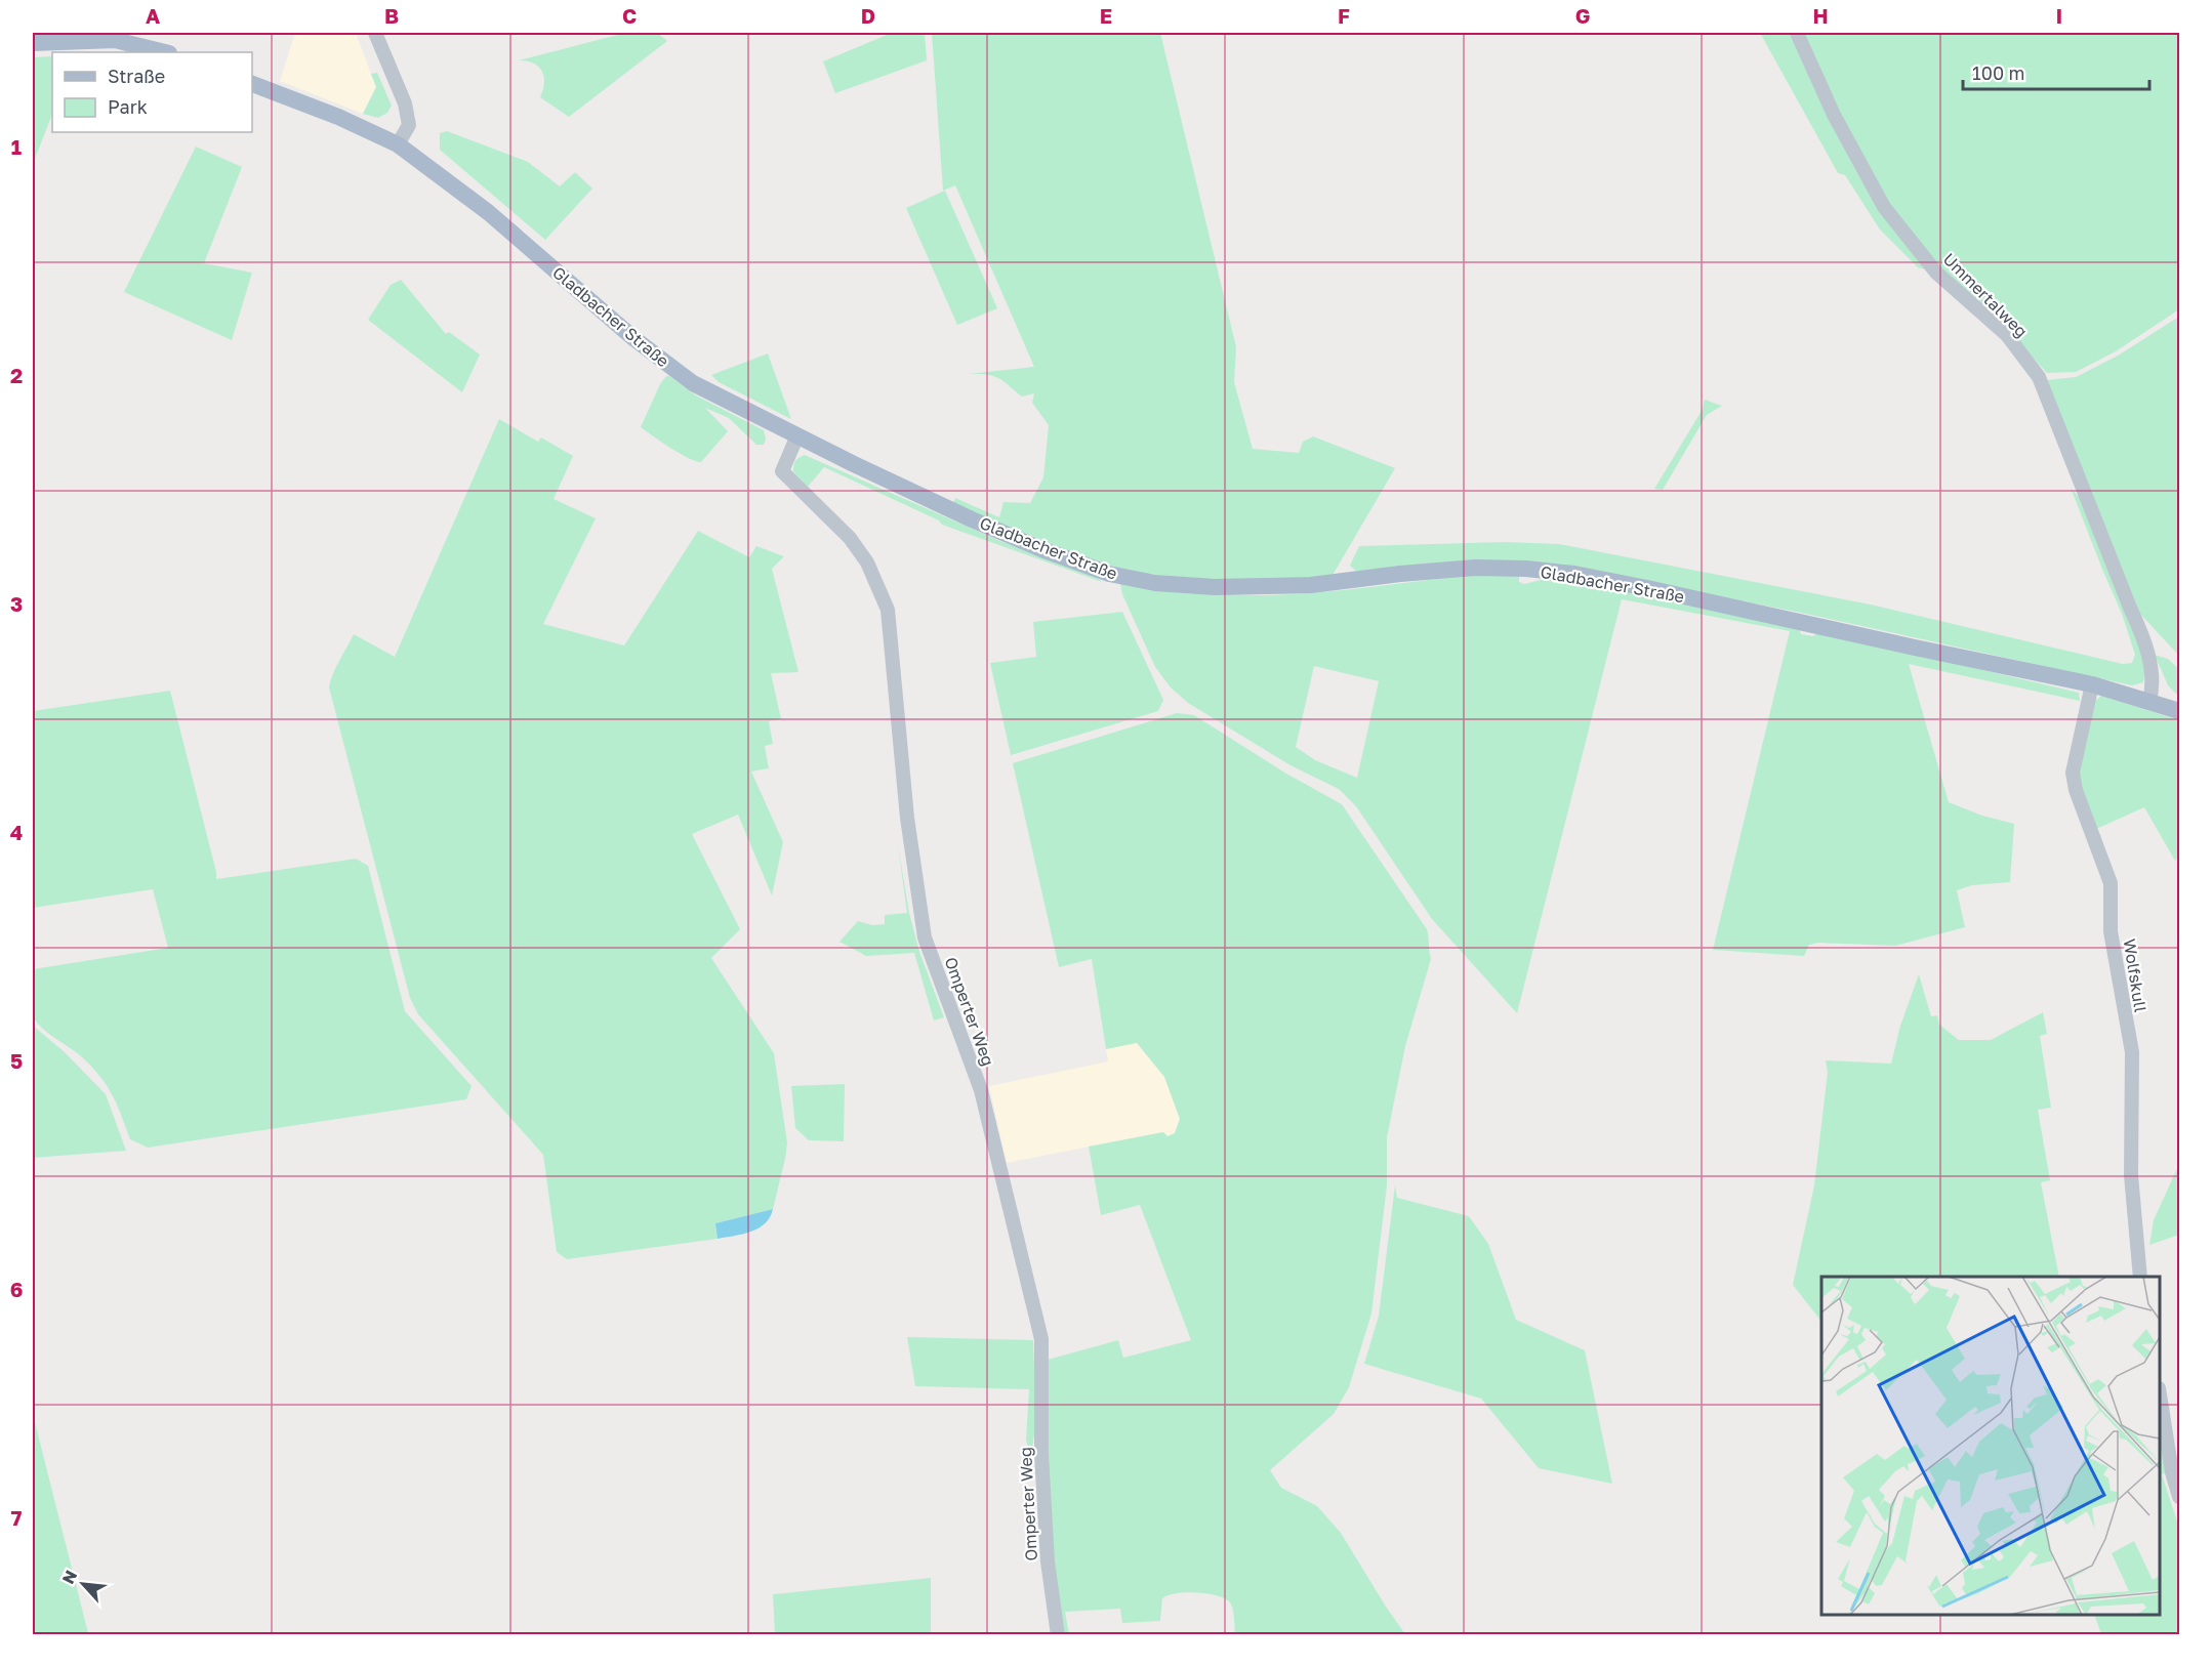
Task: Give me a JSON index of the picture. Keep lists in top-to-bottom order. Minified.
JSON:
{"streets":{"main road":["Gladbacher Straße"],"street":["Ummertalweg","Wolfskull","Omperter Weg"]},"crossings":[["Ummertalweg","Gladbacher Straße"],["Gladbacher Straße","Wolfskull"],["Gladbacher Straße","Omperter Weg"]],"legend":["Straße","Park"],"scale_bar":"100 m","north":"top left","grid":{"columns":["A","B","C","D","E","F","G","H","I"],"rows":["1","2","3","4","5","6","7"]}}
